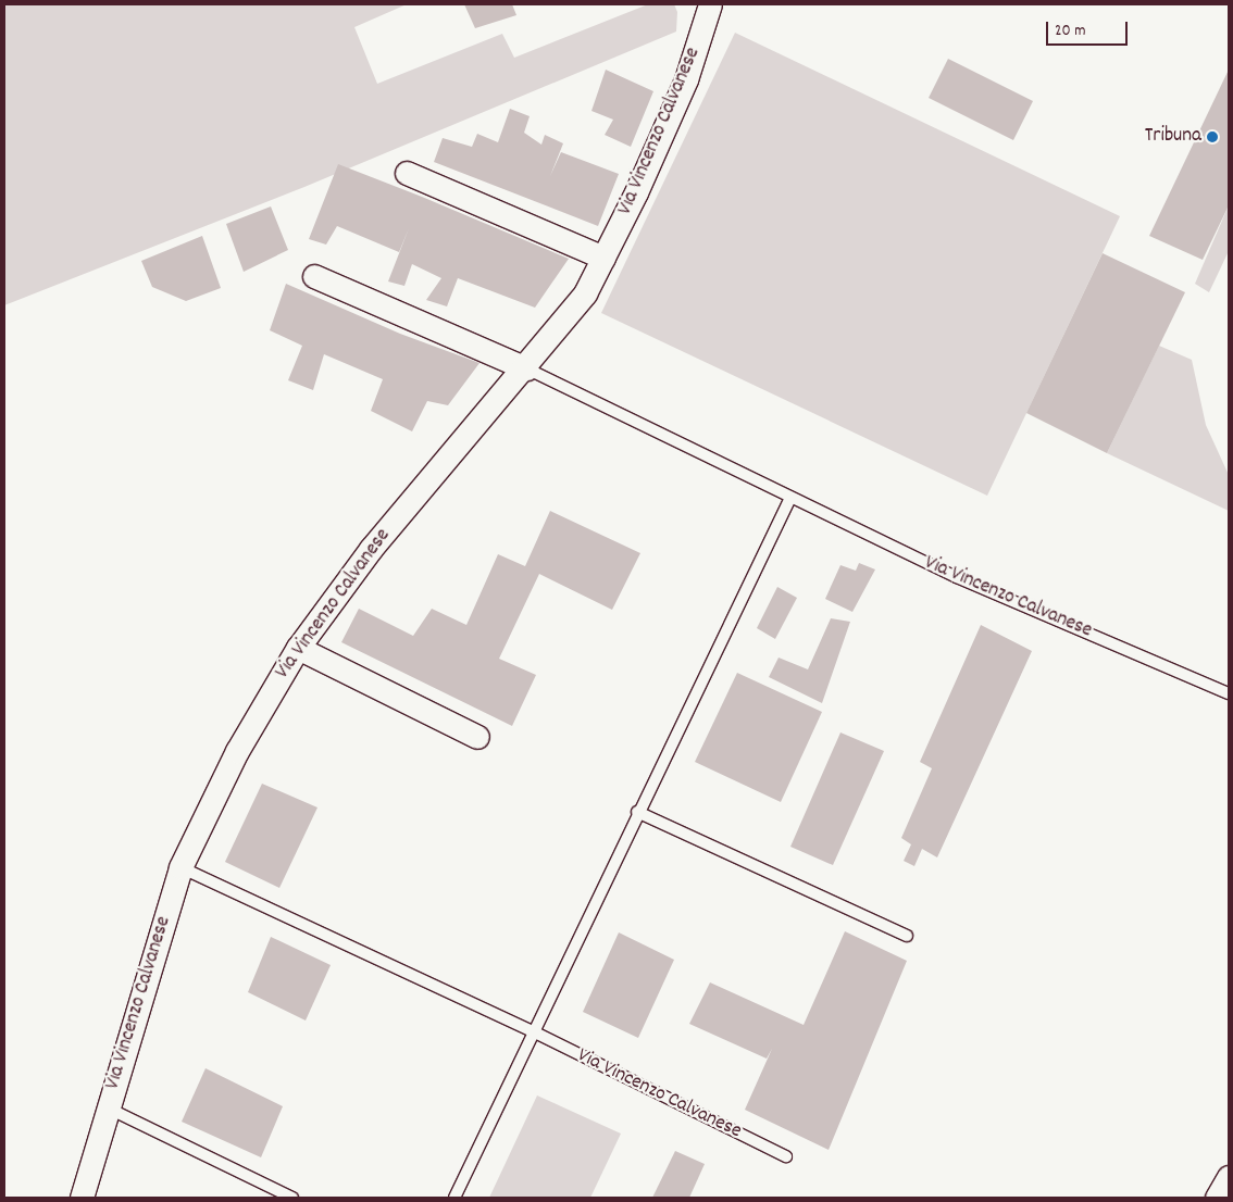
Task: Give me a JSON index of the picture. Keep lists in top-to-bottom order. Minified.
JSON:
{"streets":{"street":["Via Vincenzo Calvanese"]},"places":["Tribuna"],"scale_bar":"20 m"}
